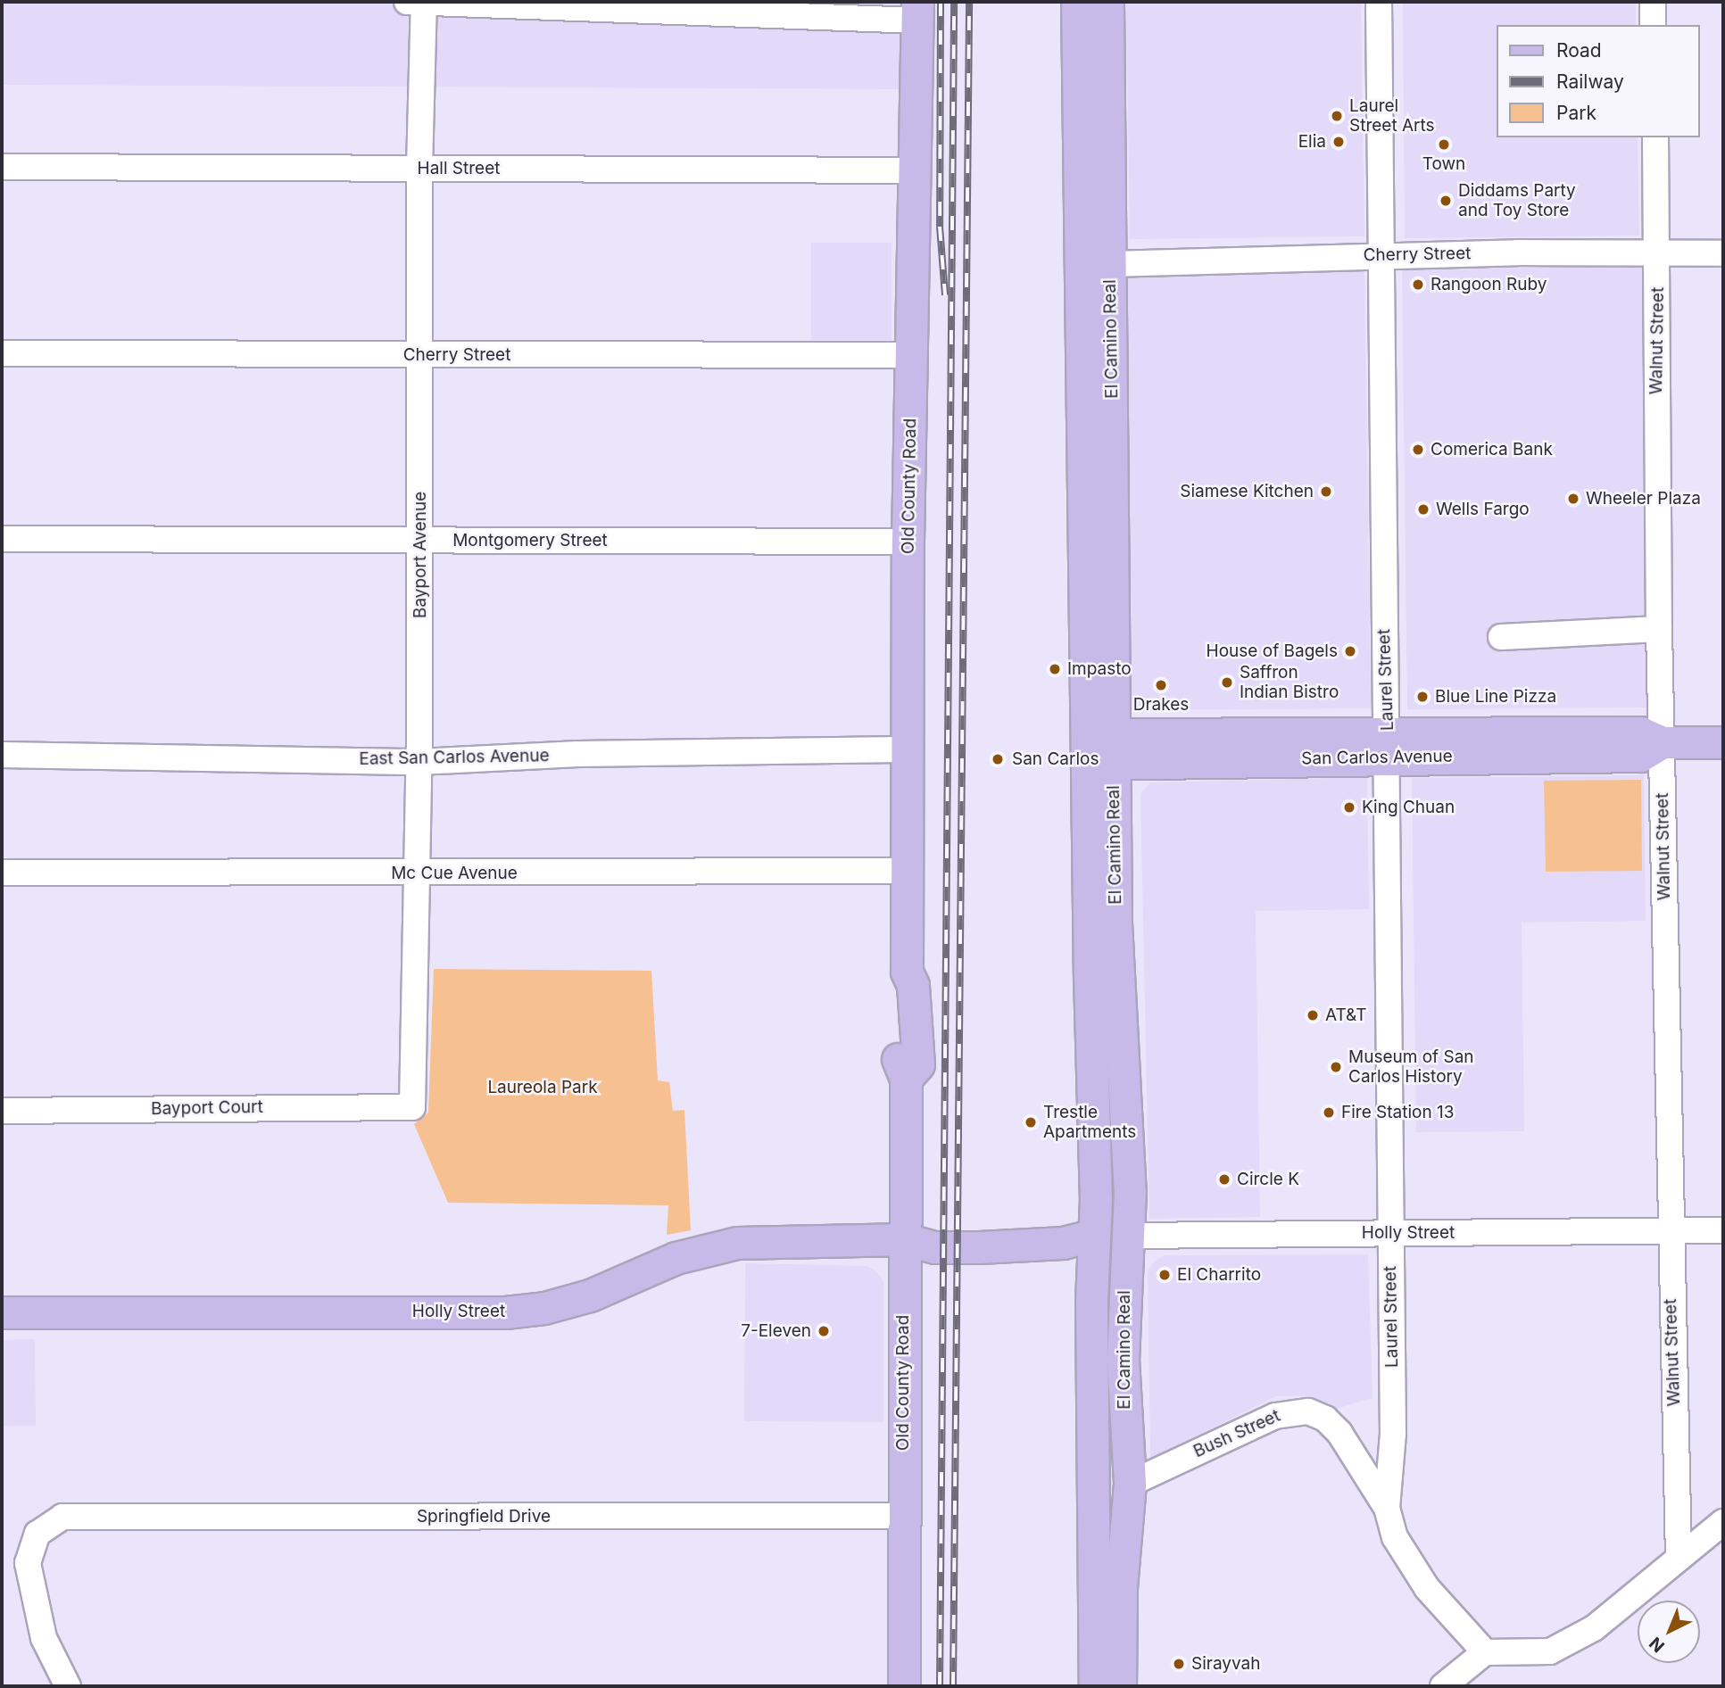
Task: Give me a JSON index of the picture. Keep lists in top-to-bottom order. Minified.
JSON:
{"streets":{"main road":["El Camino Real","Old County Road","San Carlos Avenue","Holly Street"],"street":["Hall Street","Cherry Street","Walnut Street","Montgomery Street","Bayport Avenue","Laurel Street","East San Carlos Avenue","Mc Cue Avenue","Bayport Court","Bush Street","Springfield Drive"]},"crossings":[["Hall Street","Old County Road"],["Hall Street","Bayport Avenue"],["Cherry Street","El Camino Real"],["Cherry Street","Walnut Street"],["Cherry Street","Old County Road"],["Cherry Street","Bayport Avenue"],["Cherry Street","Laurel Street"],["El Camino Real","San Carlos Avenue"],["El Camino Real","Holly Street"],["El Camino Real","Bush Street"],["Walnut Street","San Carlos Avenue"],["Walnut Street","Holly Street"],["Old County Road","Montgomery Street"],["Old County Road","East San Carlos Avenue"],["Old County Road","Mc Cue Avenue"],["Old County Road","Holly Street"],["Old County Road","Springfield Drive"],["Montgomery Street","Bayport Avenue"],["Bayport Avenue","East San Carlos Avenue"],["Bayport Avenue","Mc Cue Avenue"],["Bayport Avenue","Bayport Court"],["Laurel Street","San Carlos Avenue"],["Laurel Street","Holly Street"],["Laurel Street","Bush Street"]],"parks":["Laureola Park"],"places":["Laurel Street Arts","Elia","Town","Diddams Party and Toy Store","Rangoon Ruby","Comerica Bank","Siamese Kitchen","Wheeler Plaza","Wells Fargo","House of Bagels","Impasto","Saffron Indian Bistro","Drakes","Blue Line Pizza","San Carlos","King Chuan","AT&T","Museum of San Carlos History","Fire Station 13","Trestle Apartments","Circle K","El Charrito","7-Eleven","Sirayvah"],"legend":["Road","Railway","Park"],"north":"bottom left"}
